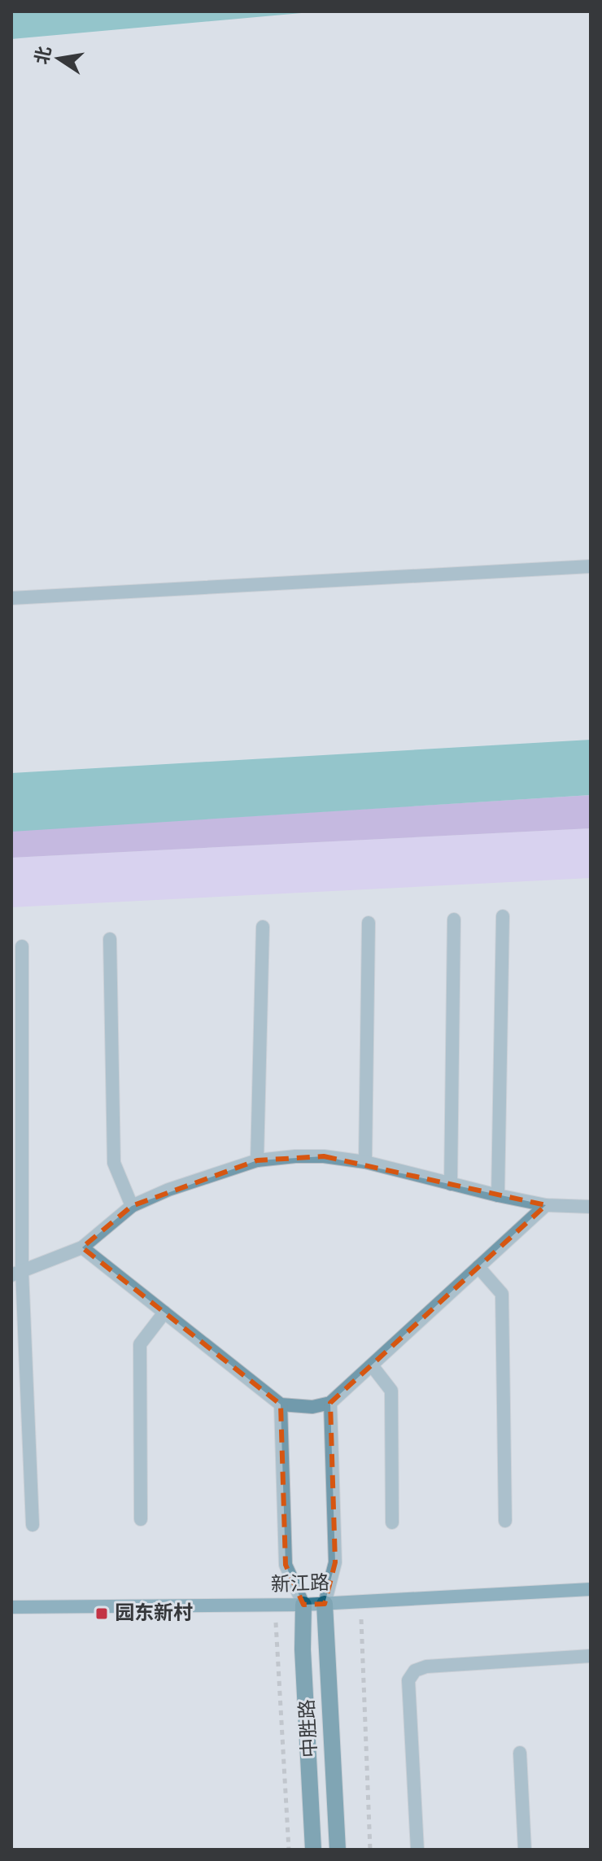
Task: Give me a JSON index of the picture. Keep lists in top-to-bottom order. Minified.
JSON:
{"streets":{"main road":["中胜路"],"street":["新江路"]},"crossings":[["新江路","中胜路"]],"places":{"transit":["园东新村"]},"north":"left"}
